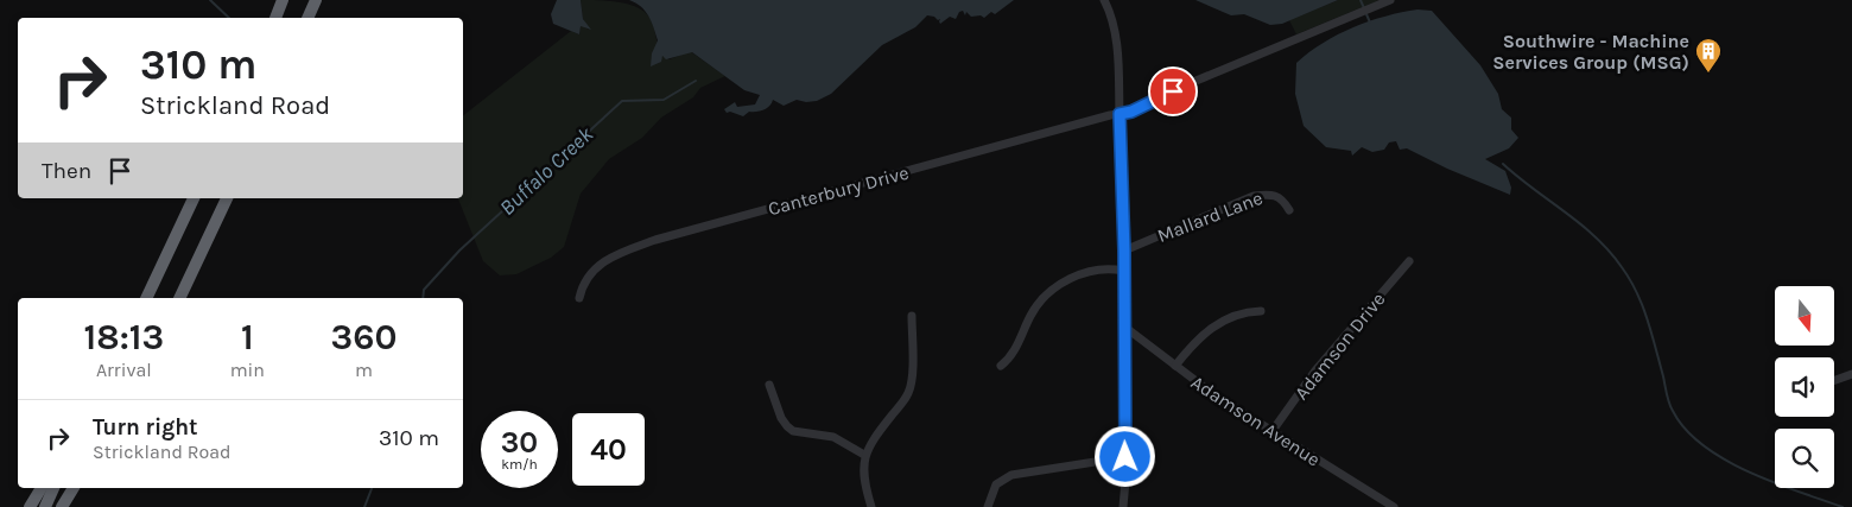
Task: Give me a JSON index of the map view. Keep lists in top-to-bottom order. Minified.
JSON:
{"streets":{"street":["Canterbury Drive","Mallard Lane","Adamson Drive","Adamson Avenue"]},"crossings":[["Adamson Drive","Adamson Avenue"]],"water":["Buffalo Creek"],"places":{"building":["Southwire - Machine Services Group (MSG)"]},"north":"bottom","page":{"turn":["310 m","Strickland Road"],"then":"Then","eta":["18:13","Arrival","1","min","360","m"],"list":[{"name":"Turn right","note":"Strickland Road","value":"310 m"}],"speed":"30 km/h","limit":"40"}}
